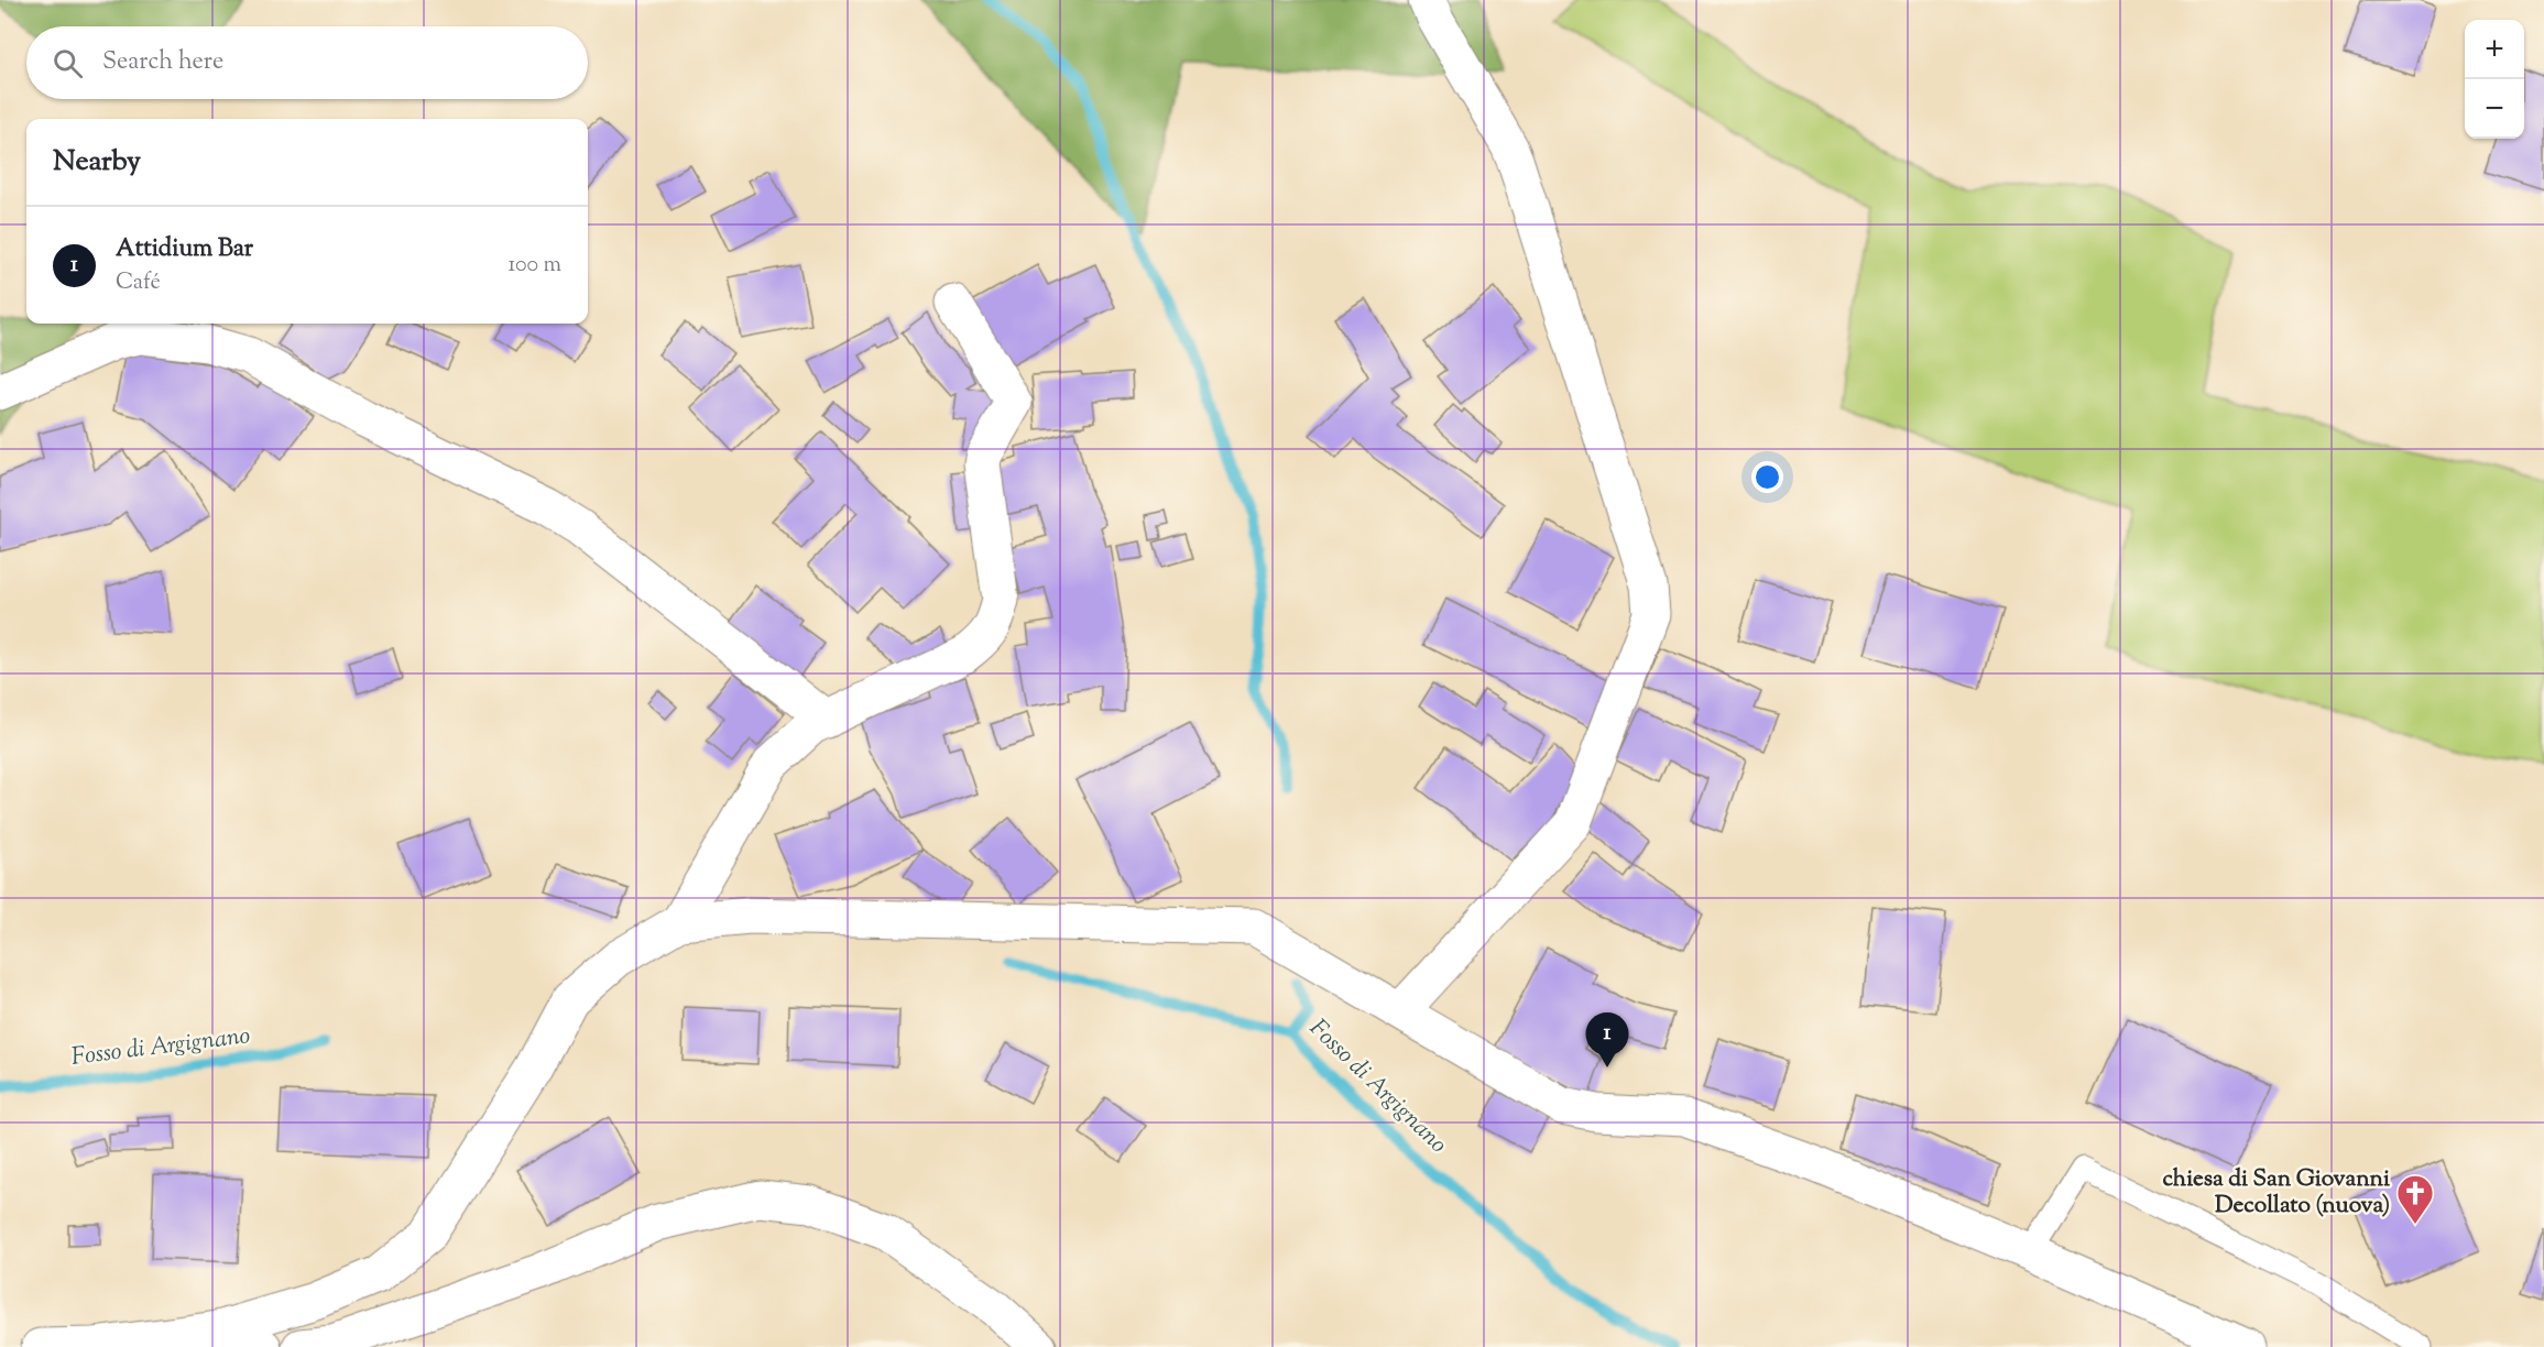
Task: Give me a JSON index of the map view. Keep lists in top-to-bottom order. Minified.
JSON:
{"water":["Fosso di Argignano"],"places":{"church":["chiesa di San Giovanni Decollato (nuova)"]},"page":{"map_buttons":["+","−"],"search":"Search here","heading":"Nearby","list":[{"mark":"1","name":"Attidium Bar","note":"Café","value":"100 m"}],"pins":"1"}}
